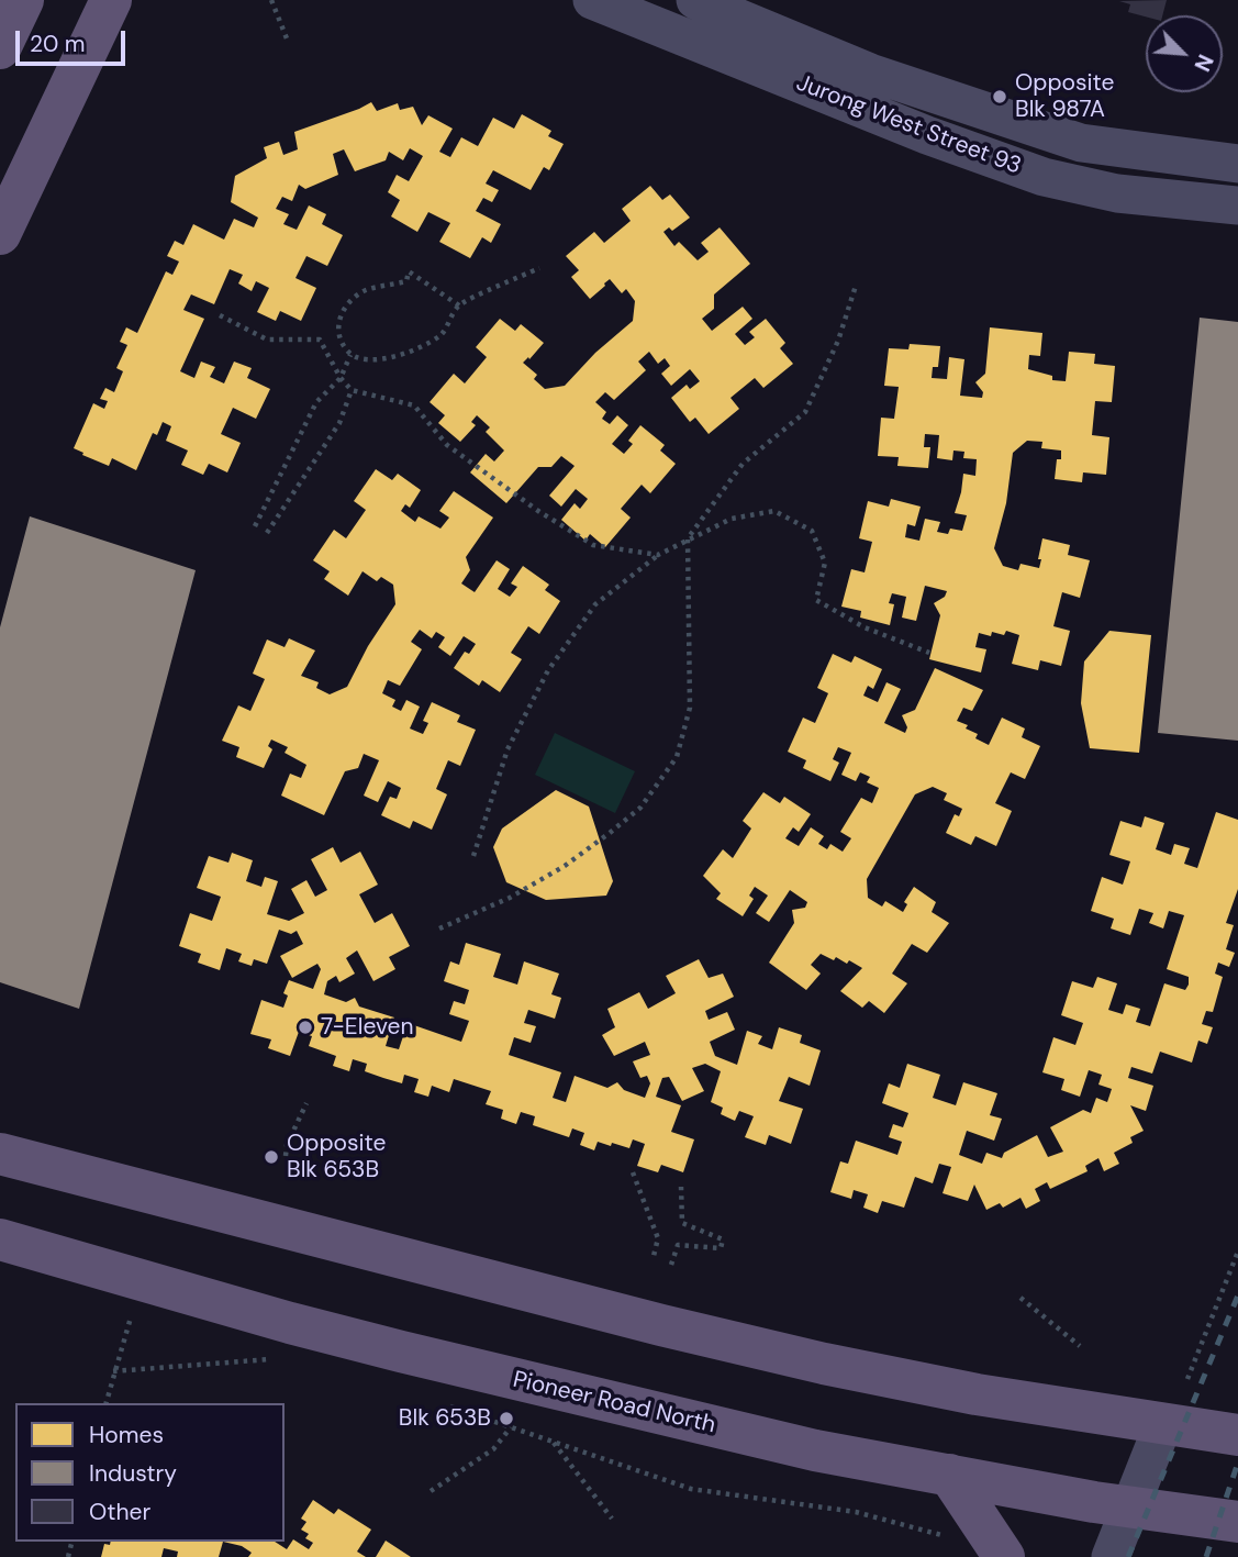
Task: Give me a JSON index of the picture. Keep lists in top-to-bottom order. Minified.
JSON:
{"streets":{"main road":["Pioneer Road North"],"street":["Jurong West Street 93"]},"places":["Opposite Blk 987A","7-Eleven","Opposite Blk 653B","Blk 653B"],"legend":["Homes","Industry","Other"],"scale_bar":"20 m","north":"bottom right"}
